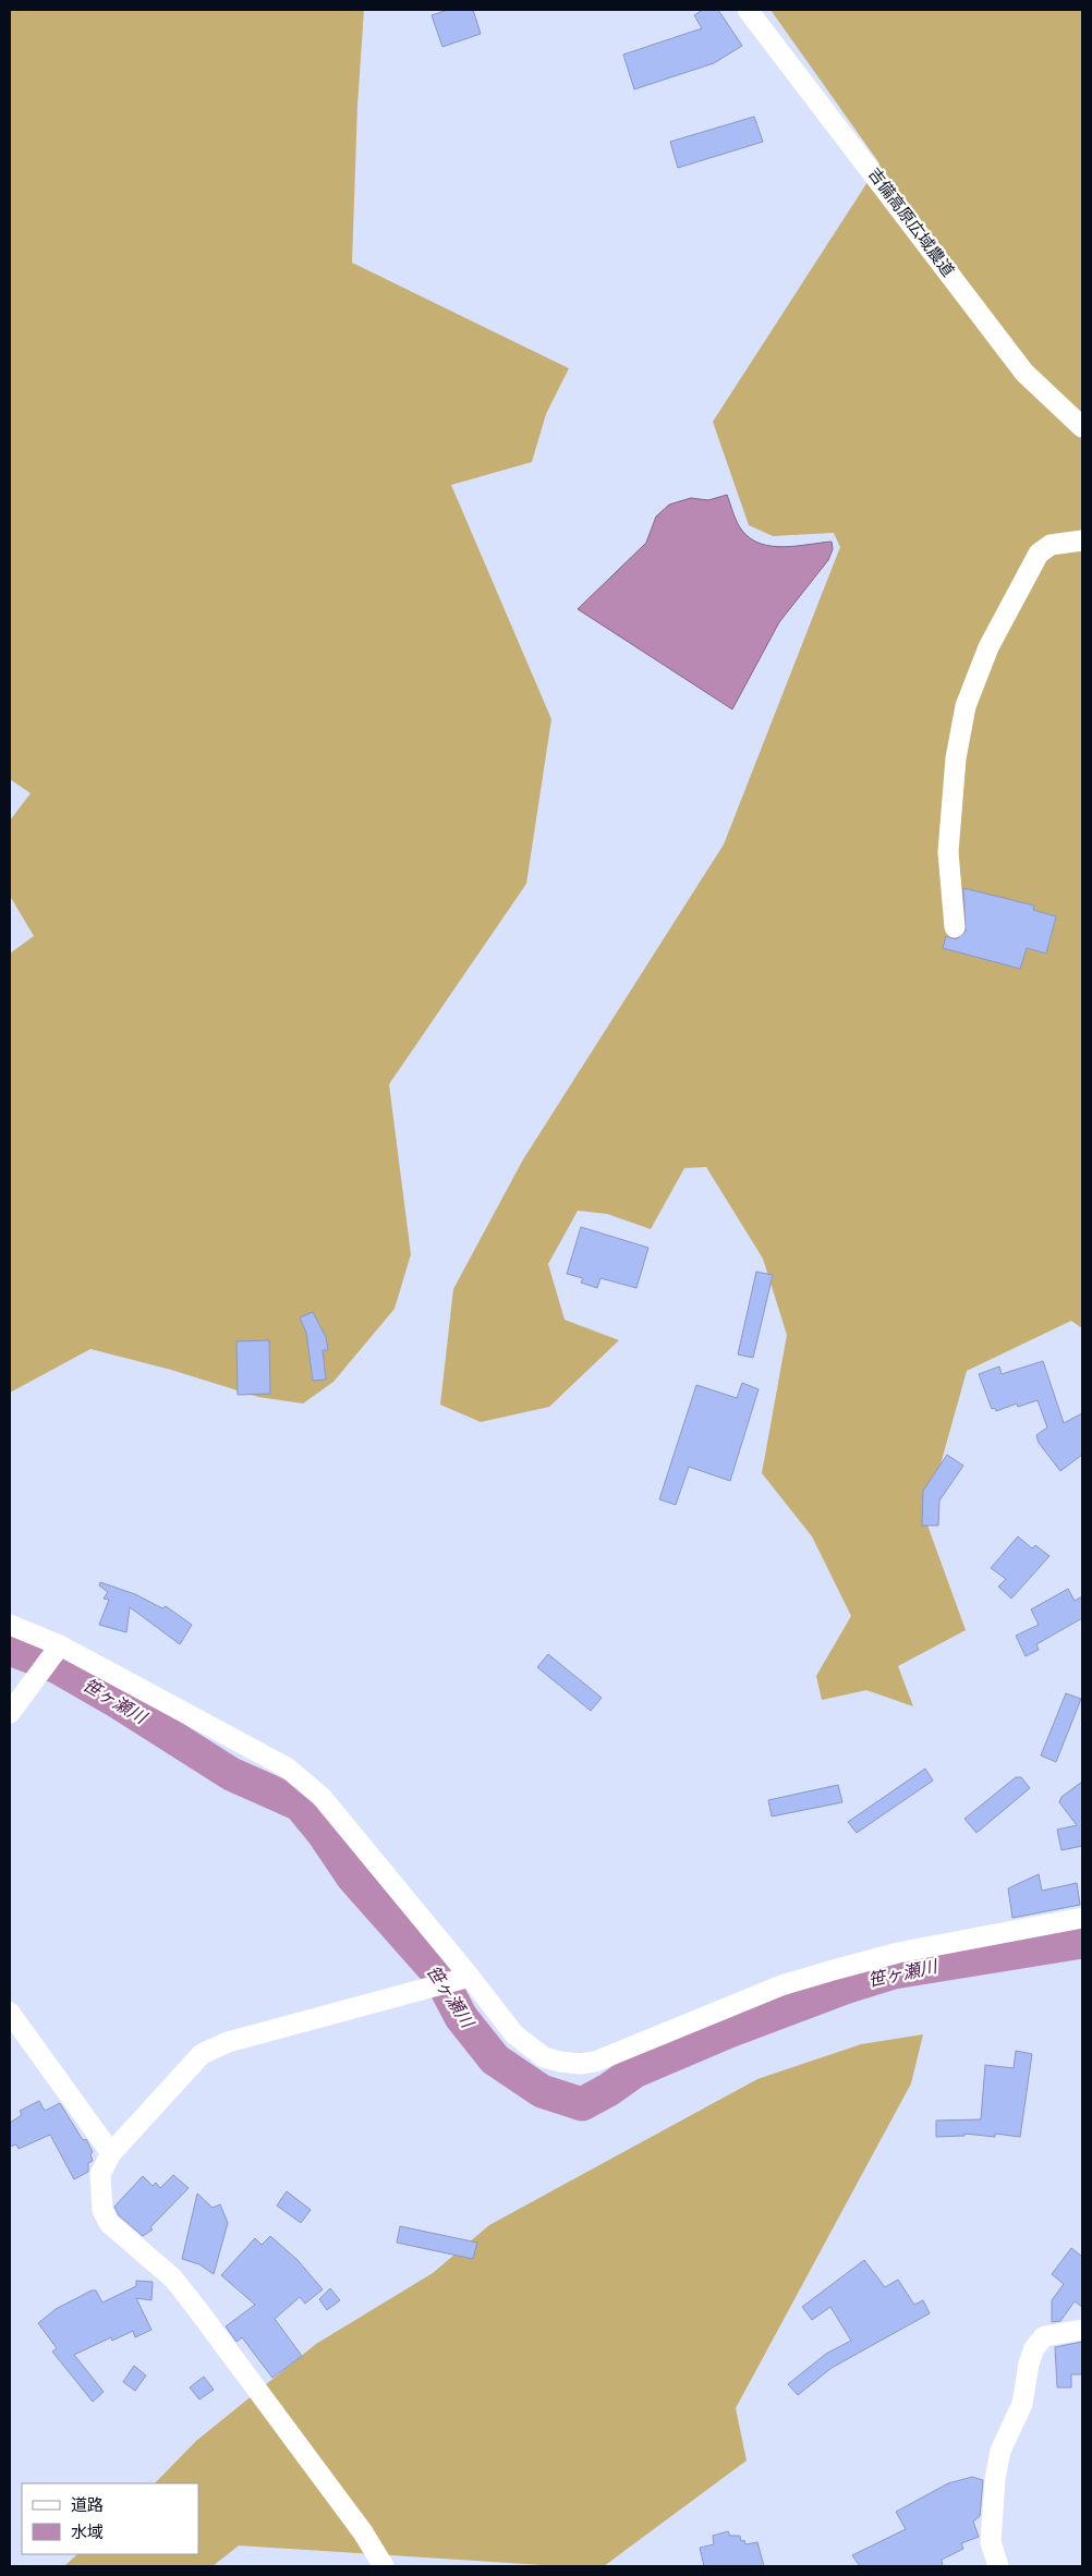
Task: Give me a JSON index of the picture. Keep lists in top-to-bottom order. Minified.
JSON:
{"streets":{"street":["吉備高原広域農道"]},"water":["笹ヶ瀬川"],"legend":["道路","水域"]}
